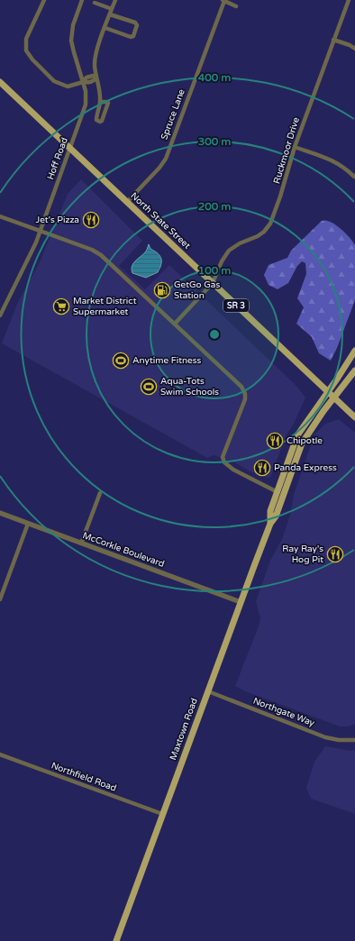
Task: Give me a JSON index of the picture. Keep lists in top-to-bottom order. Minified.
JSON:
{"streets":{"main road":["North State Street","SR 3","Maxtown Road"],"street":["Spruce Lane","Ruckmoor Drive","Hoff Road","McCorkle Boulevard","Northgate Way","Northfield Road"]},"crossings":[["Spruce Lane","North State Street"],["Ruckmoor Drive","North State Street"],["Hoff Road","North State Street"],["North State Street","Maxtown Road"],["McCorkle Boulevard","Maxtown Road"],["Northgate Way","Maxtown Road"],["Maxtown Road","Northfield Road"]],"places":{"restaurant":["Jet's Pizza","Chipotle","Panda Express","Ray Ray's Hog Pit"],"fuel station":["GetGo Gas Station"],"supermarket":["Market District Supermarket"],"sports":["Anytime Fitness","Aqua-Tots Swim Schools"]},"rings":["400 m","300 m","200 m","100 m"]}
